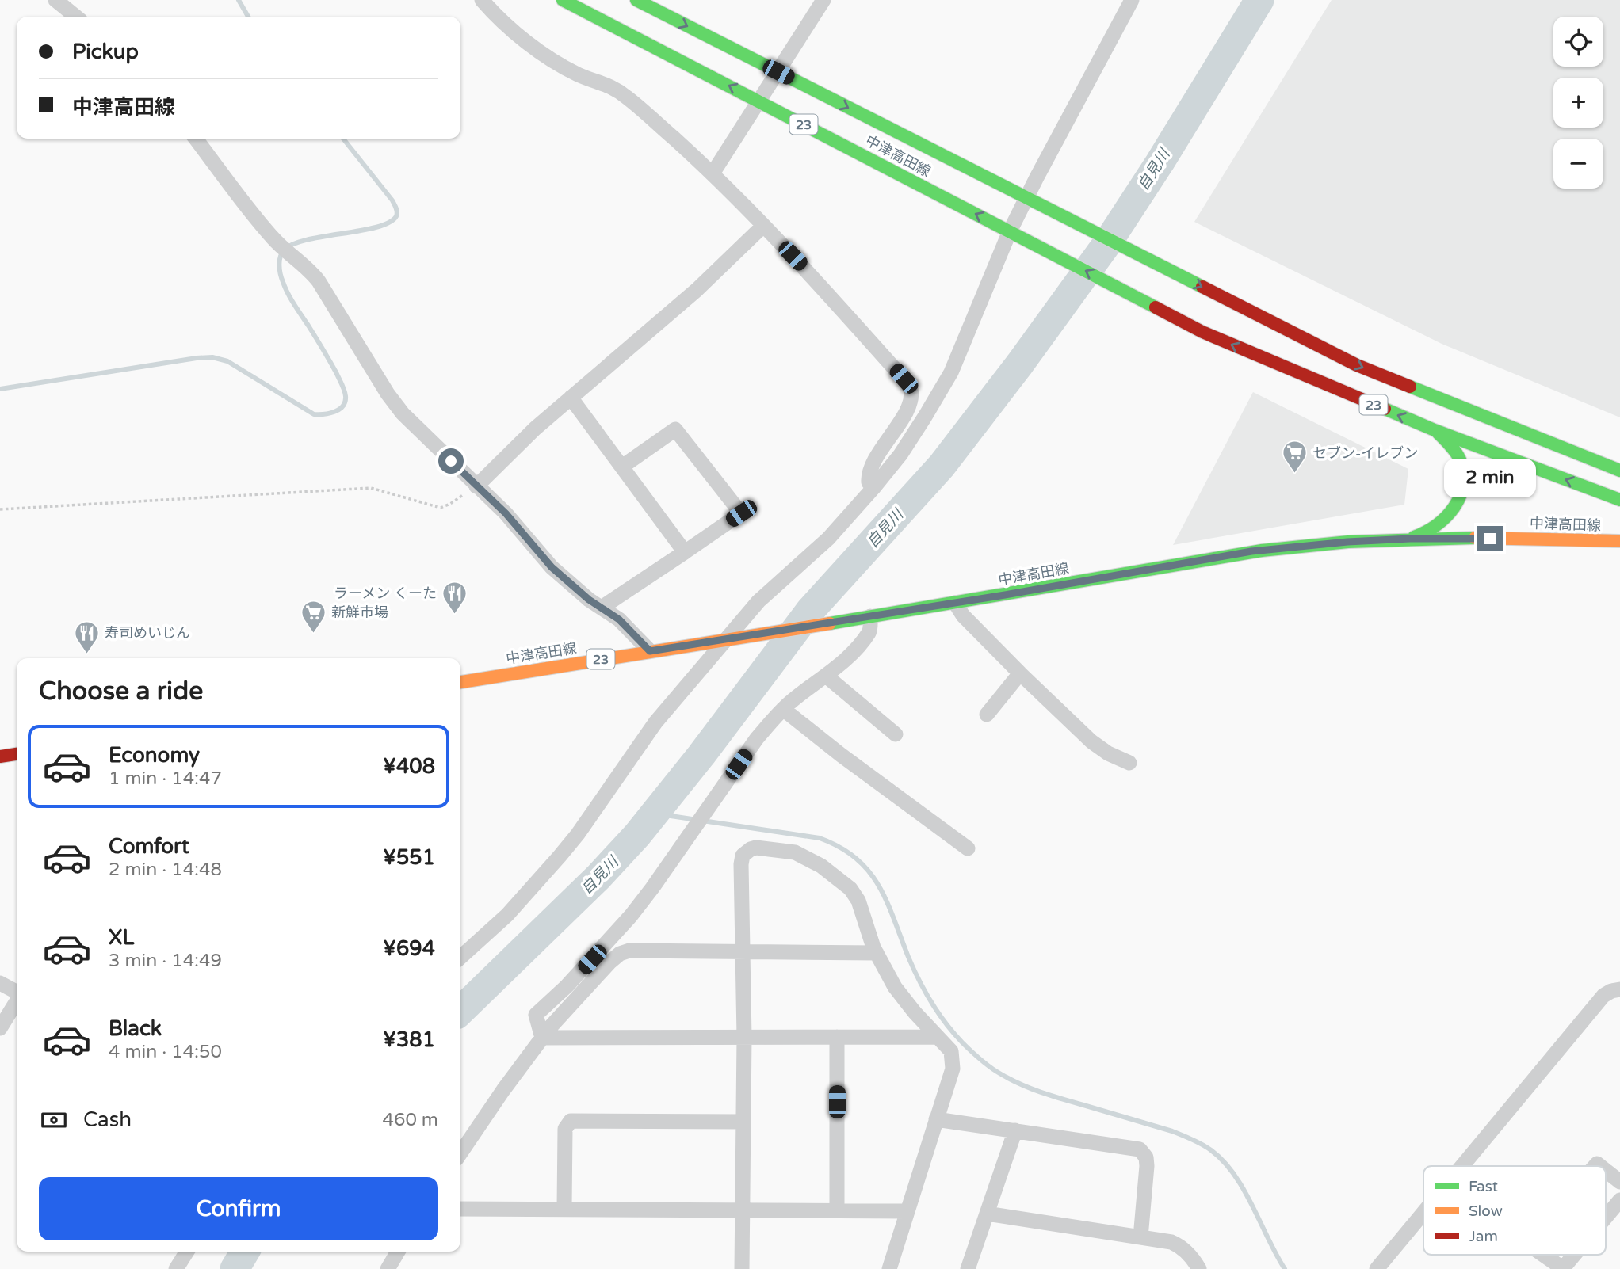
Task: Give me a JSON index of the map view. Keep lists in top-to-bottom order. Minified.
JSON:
{"streets":{"main road":["23","中津高田線"]},"water":["自見川"],"places":{"supermarket":["セブン-イレブン","新鮮市場"],"restaurant":["ラーメン くーた","寿司めいじん"]},"legend":["Fast","Slow","Jam"],"page":{"map_buttons":["+","−"],"banner":["Pickup","中津高田線"],"bubble":"2 min","heading":"Choose a ride","list":[{"name":"Economy","note":"1 min · 14:47","value":"¥408"},{"name":"Comfort","note":"2 min · 14:48","value":"¥551"},{"name":"XL","note":"3 min · 14:49","value":"¥694"},{"name":"Black","note":"4 min · 14:50","value":"¥381"}],"pay":["Cash","460 m"],"buttons":"Confirm"}}
